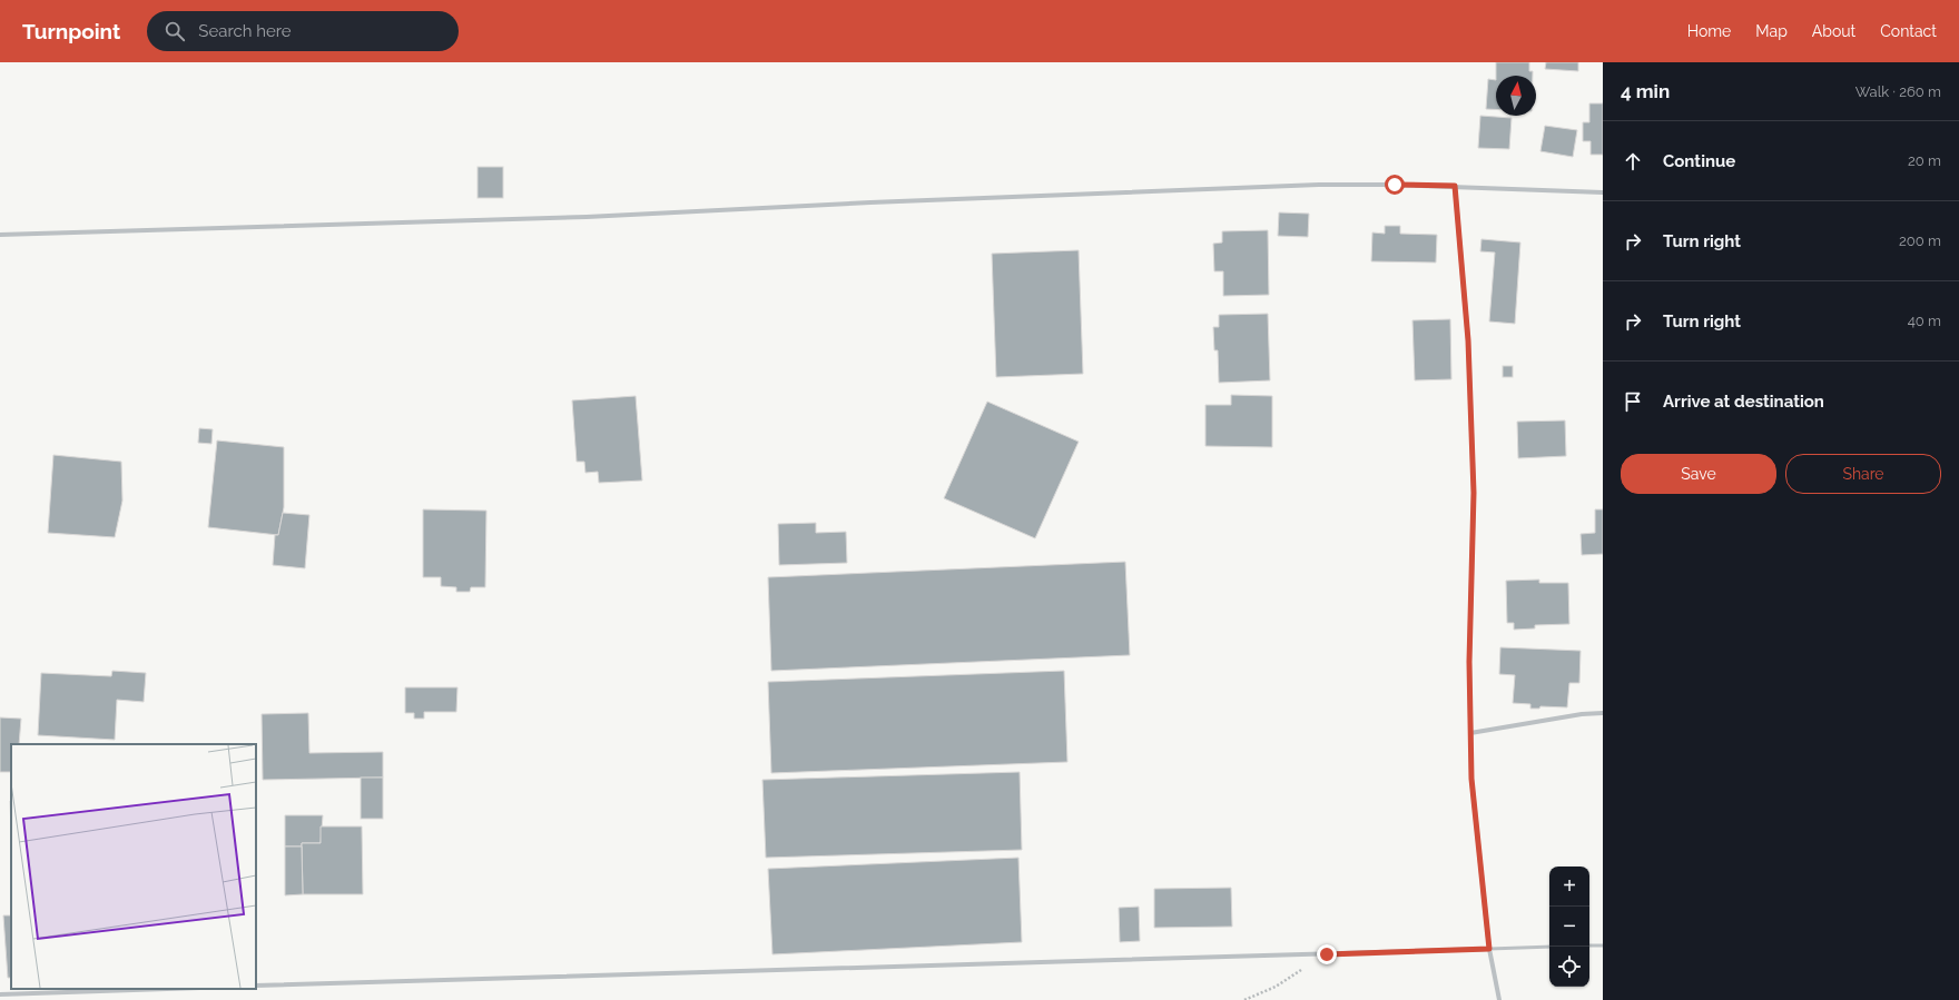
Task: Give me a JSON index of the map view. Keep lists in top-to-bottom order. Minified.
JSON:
{"north":"top","page":{"header":"Turnpoint","search":"Search here","nav":["Home","Map","About","Contact"],"heading":["4 min","Walk · 260 m"],"list":[["Continue","20 m"],["Turn right","200 m"],["Turn right","40 m"],"Arrive at destination"],"buttons":["Save","Share"],"map_buttons":["+","−"]}}
